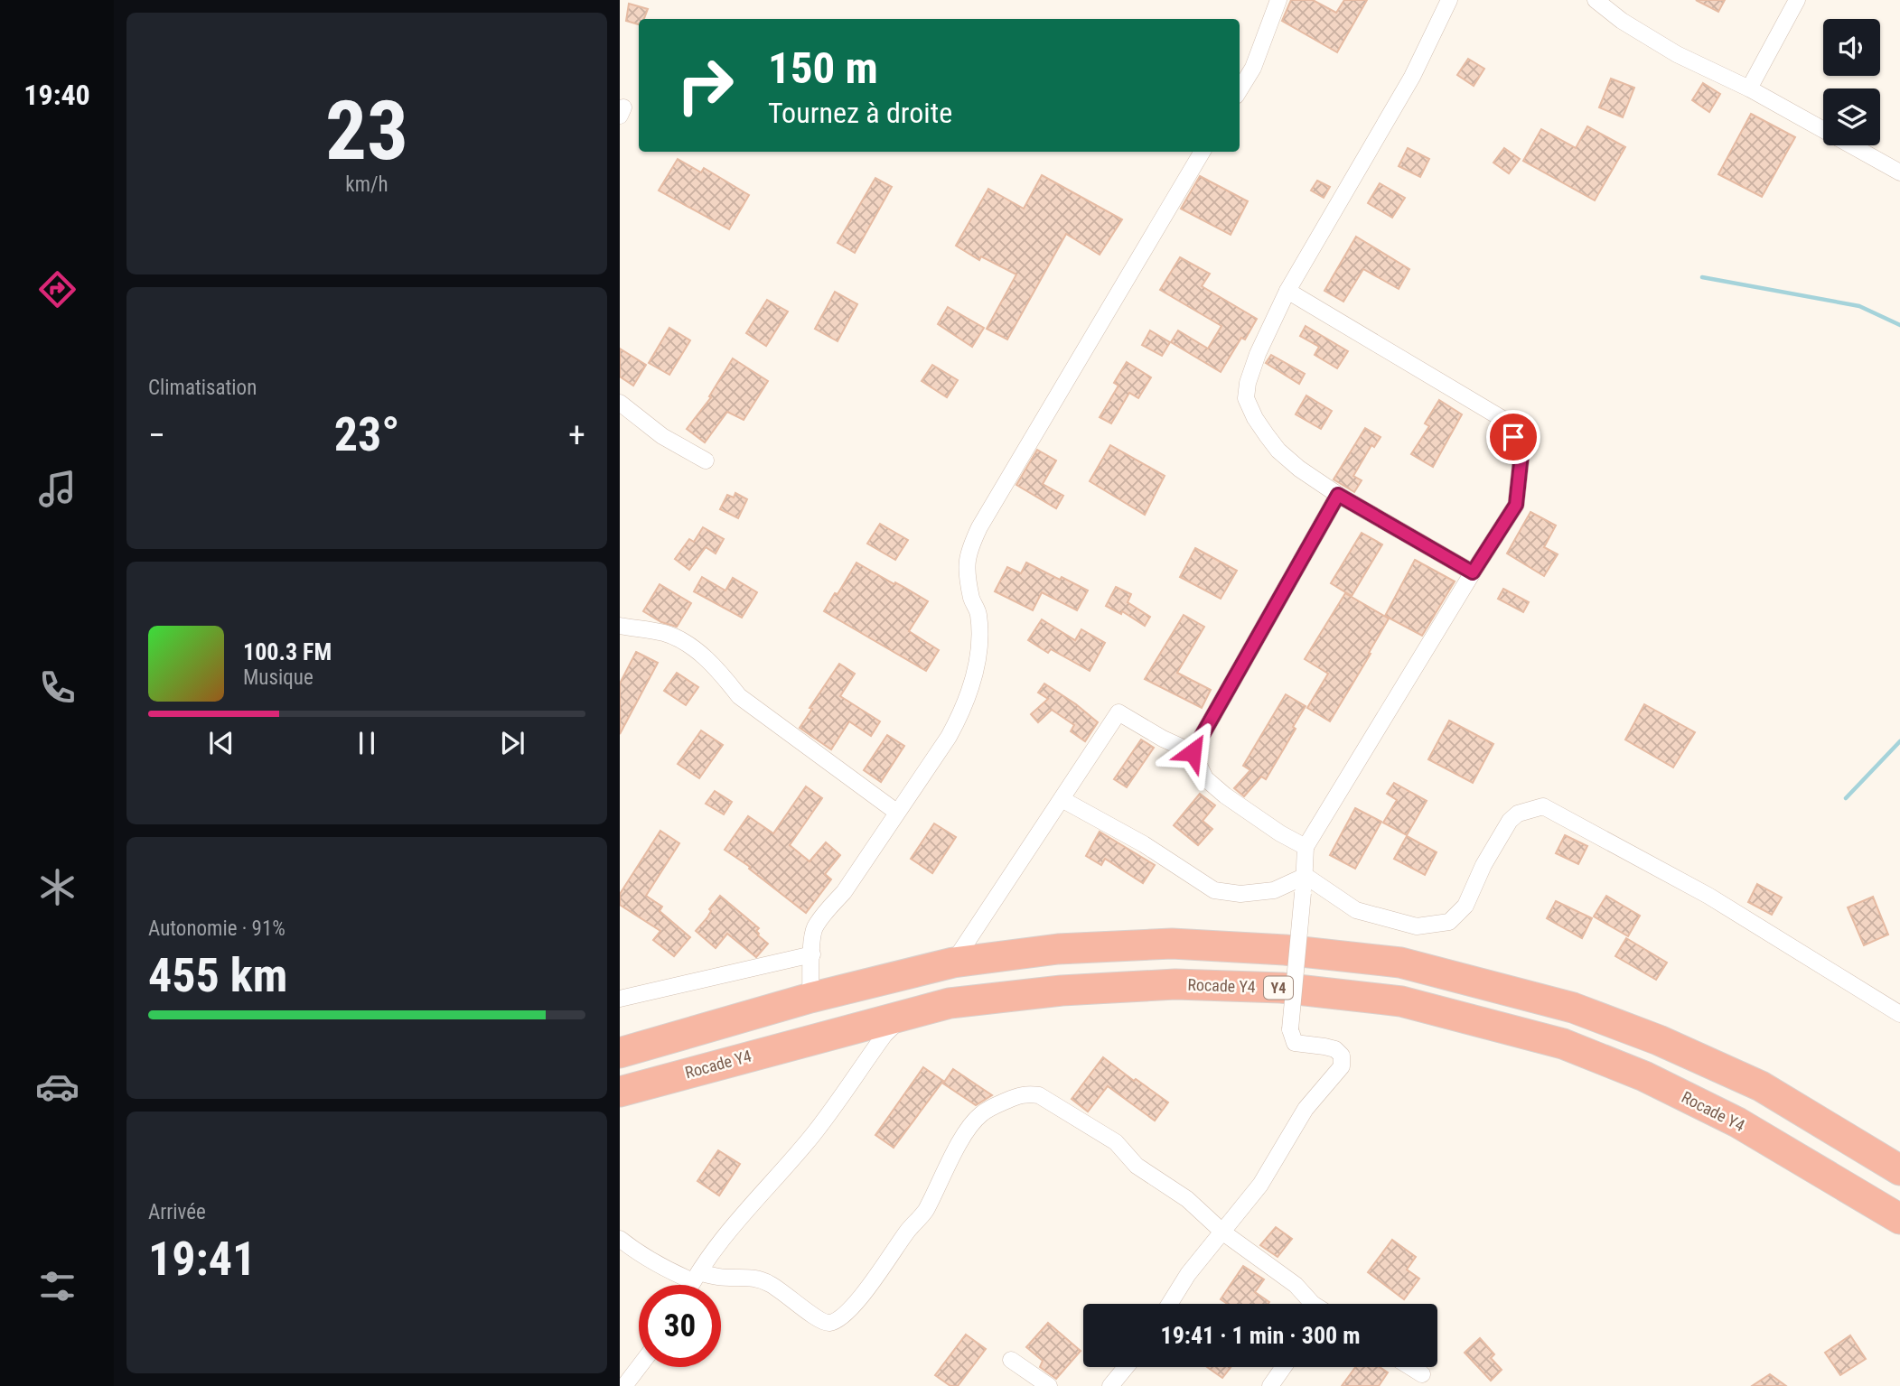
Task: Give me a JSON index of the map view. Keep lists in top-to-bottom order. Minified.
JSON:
{"streets":{"highway":["Rocade Y4","Y4"]},"page":{"tabs":"19:40","tile":[["23","km/h"],"Climatisation",["Autonomie · 91%","455 km"],["Arrivée","19:41"]],"turn":["150 m","Tournez à droite"],"heat":["−","23°","+"],"song":["100.3 FM","Musique"],"limit":"30","trip":"19:41 · 1 min · 300 m"}}
